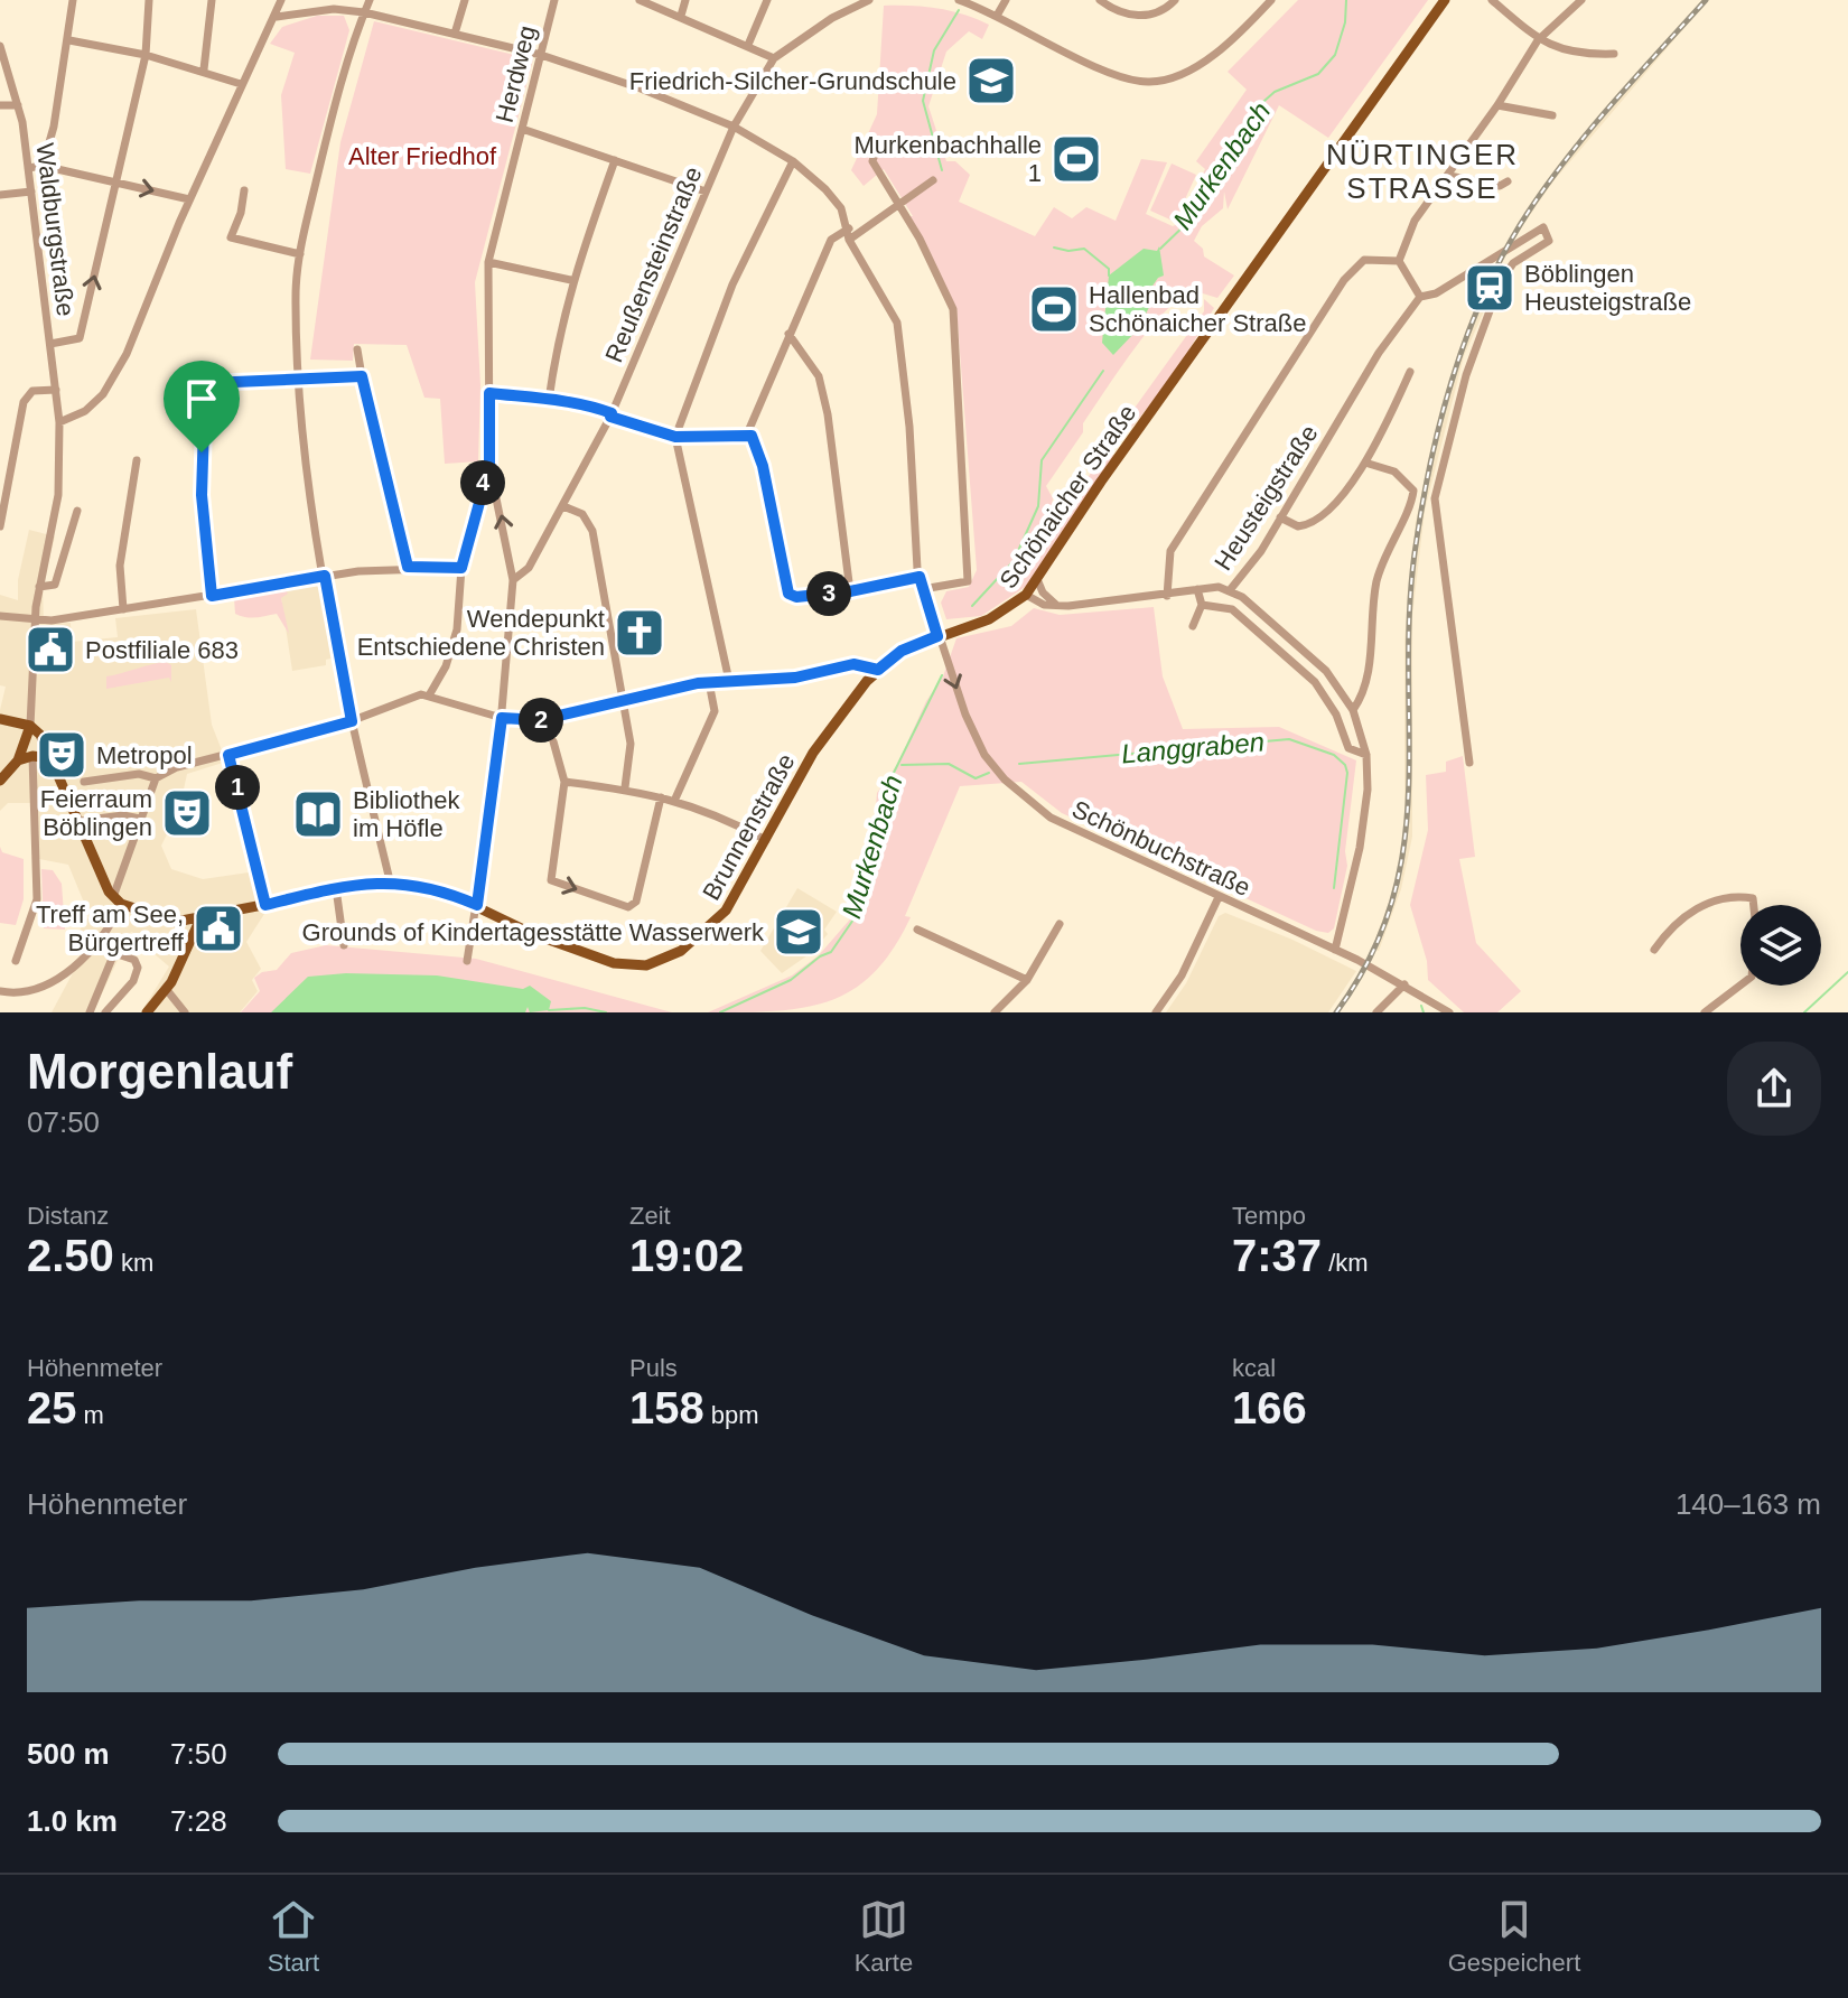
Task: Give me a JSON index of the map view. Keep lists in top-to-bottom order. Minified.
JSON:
{"streets":{"main road":["Schönaicher Straße","Brunnenstraße"],"street":["Herdweg","Waldburgstraße","Reußensteinstraße","Heusteigstraße","Schönbuchstraße"]},"crossings":[["Schönaicher Straße","Heusteigstraße"],["Schönaicher Straße","Brunnenstraße"],["Schönaicher Straße","Schönbuchstraße"]],"one_way":["Schönbuchstraße"],"districts":["NÜRTINGER STRASSE"],"water":["Murkenbach","Langgraben"],"parks":["Alter Friedhof"],"places":{"school or university":["Friedrich-Silcher-Grundschule","Grounds of Kindertagesstätte Wasserwerk"],"sports":["Murkenbachhalle 1","Hallenbad Schönaicher Straße"],"station":["Böblingen Heusteigstraße"],"church":["Wendepunkt Entschiedene Christen"],"public building":["Postfiliale 683","Treff am See, Bürgertreff"],"theatre":["Metropol","Feierraum Böblingen"],"library":["Bibliothek im Höfle"]},"page":{"pins":["4","3","2","1"],"heading":["Morgenlauf","07:50"],"stats":[["Distanz","2.50 km"],["Zeit","19:02"],["Tempo","7:37 /km"],["Höhenmeter","25 m"],["Puls","158 bpm"],["kcal","166"]],"chart":["Höhenmeter","140–163 m"],"list":[{"name":"500 m","note":"7:50"},{"name":"1.0 km","note":"7:28"}],"tabs":["Start","Karte","Gespeichert"]}}
